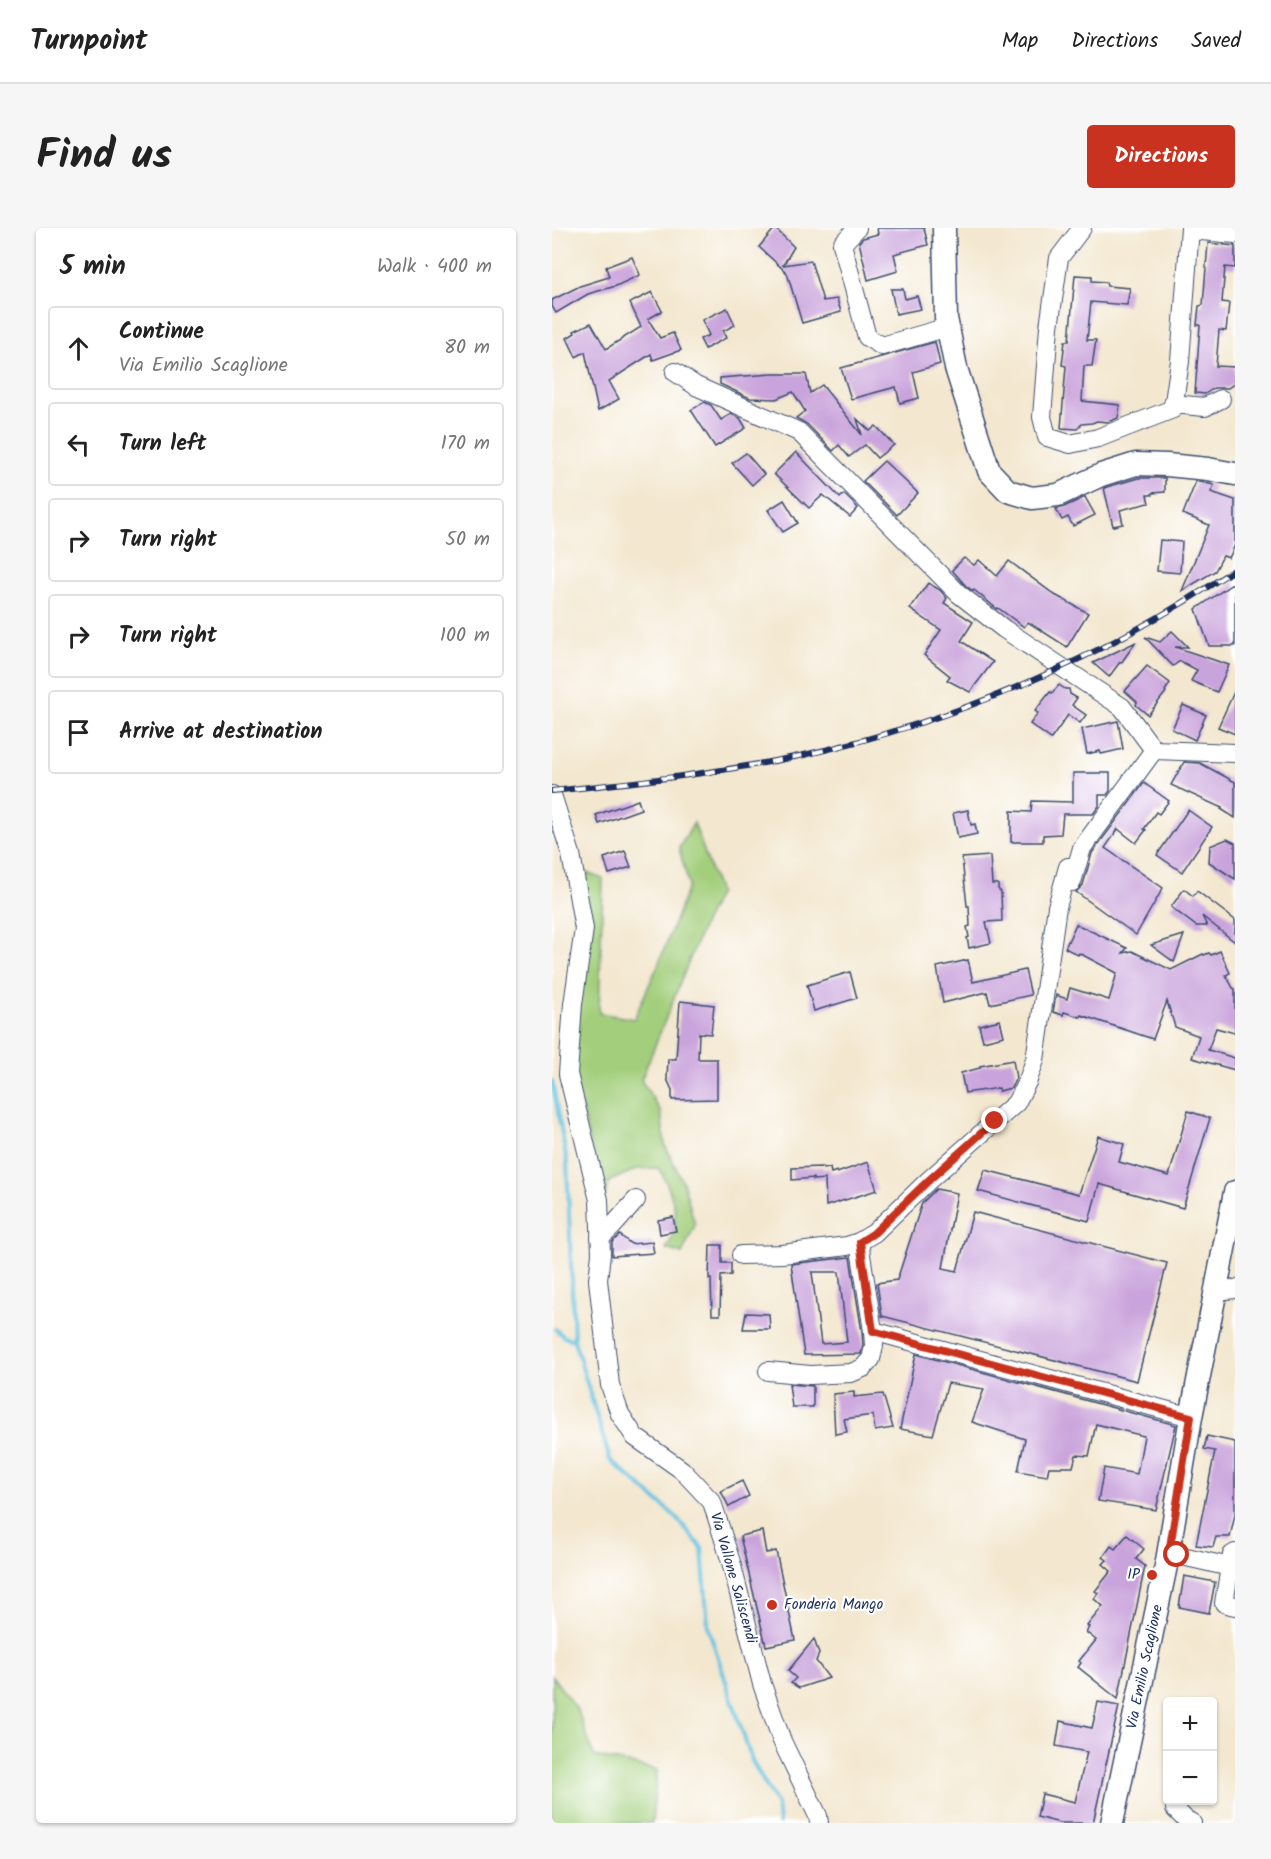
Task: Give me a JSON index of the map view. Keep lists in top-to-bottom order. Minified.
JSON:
{"streets":{"main road":["Via Emilio Scaglione"],"street":["Via Vallone Saliscendi"]},"places":["IP","Fonderia Mango"],"page":{"header":"Turnpoint","nav":["Map","Directions","Saved"],"title":"Find us","buttons":"Directions","heading":["5 min","Walk · 400 m"],"list":[["Continue","Via Emilio Scaglione","80 m"],["Turn left","170 m"],["Turn right","50 m"],["Turn right","100 m"],"Arrive at destination"],"map_buttons":["+","−"]}}
